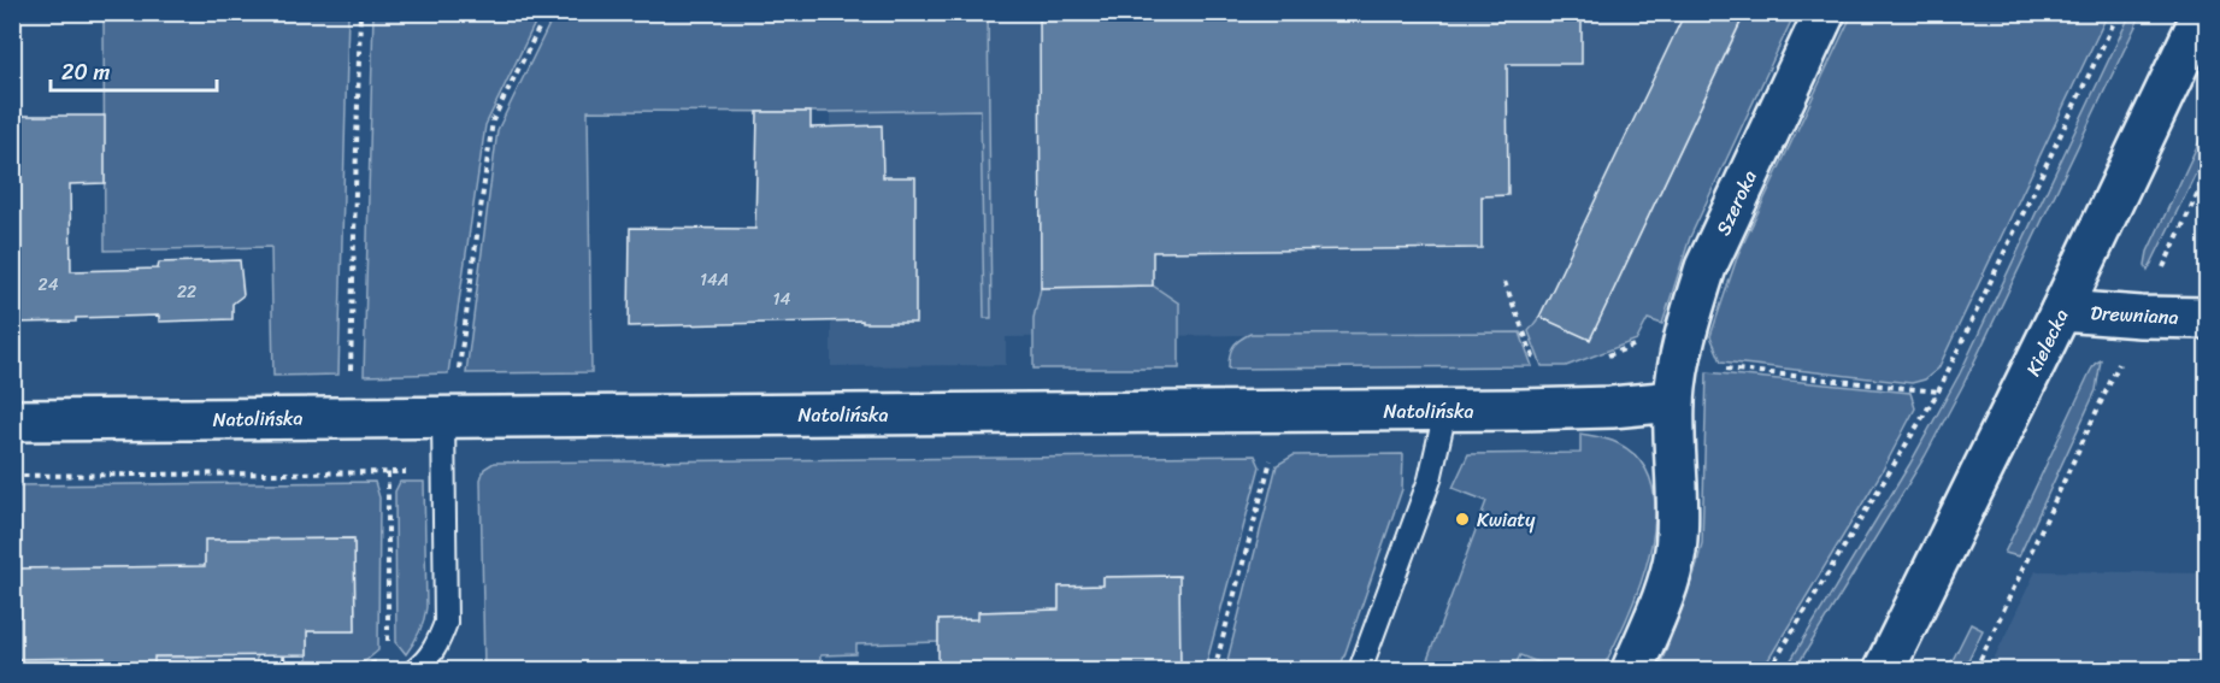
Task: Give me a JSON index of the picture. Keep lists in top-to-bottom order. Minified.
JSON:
{"streets":{"street":["Szeroka","Drewniana","Kielecka","Natolińska"]},"crossings":[["Szeroka","Natolińska"],["Drewniana","Kielecka"]],"places":["Kwiaty"],"house_numbers":["14A","24","22","14"],"scale_bar":"20 m"}
